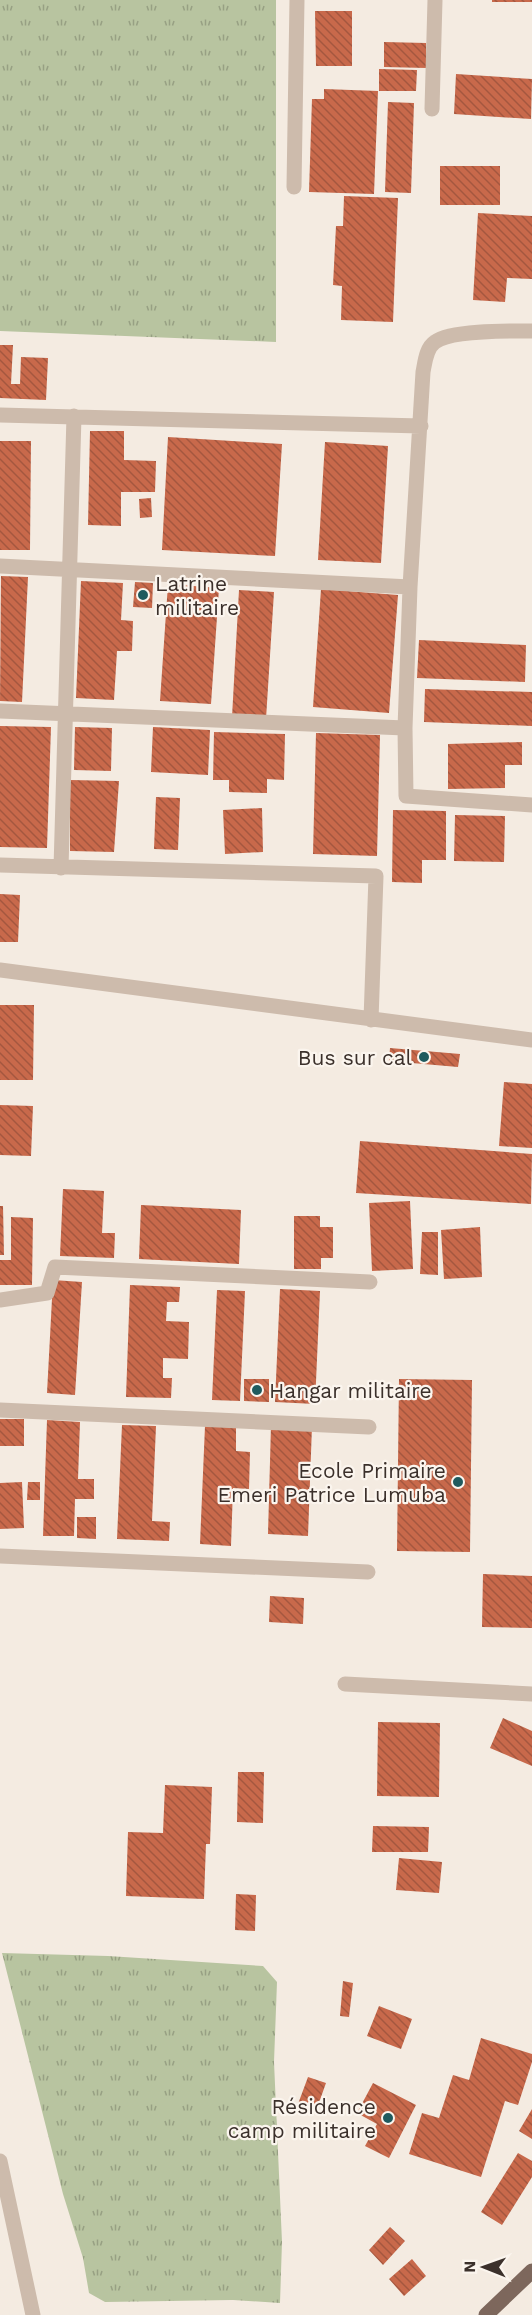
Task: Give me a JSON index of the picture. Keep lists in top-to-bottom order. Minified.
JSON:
{"places":["Latrine militaire","Bus sur cal","Hangar militaire","Ecole Primaire Emeri Patrice Lumuba","Résidence camp militaire"],"north":"left"}
